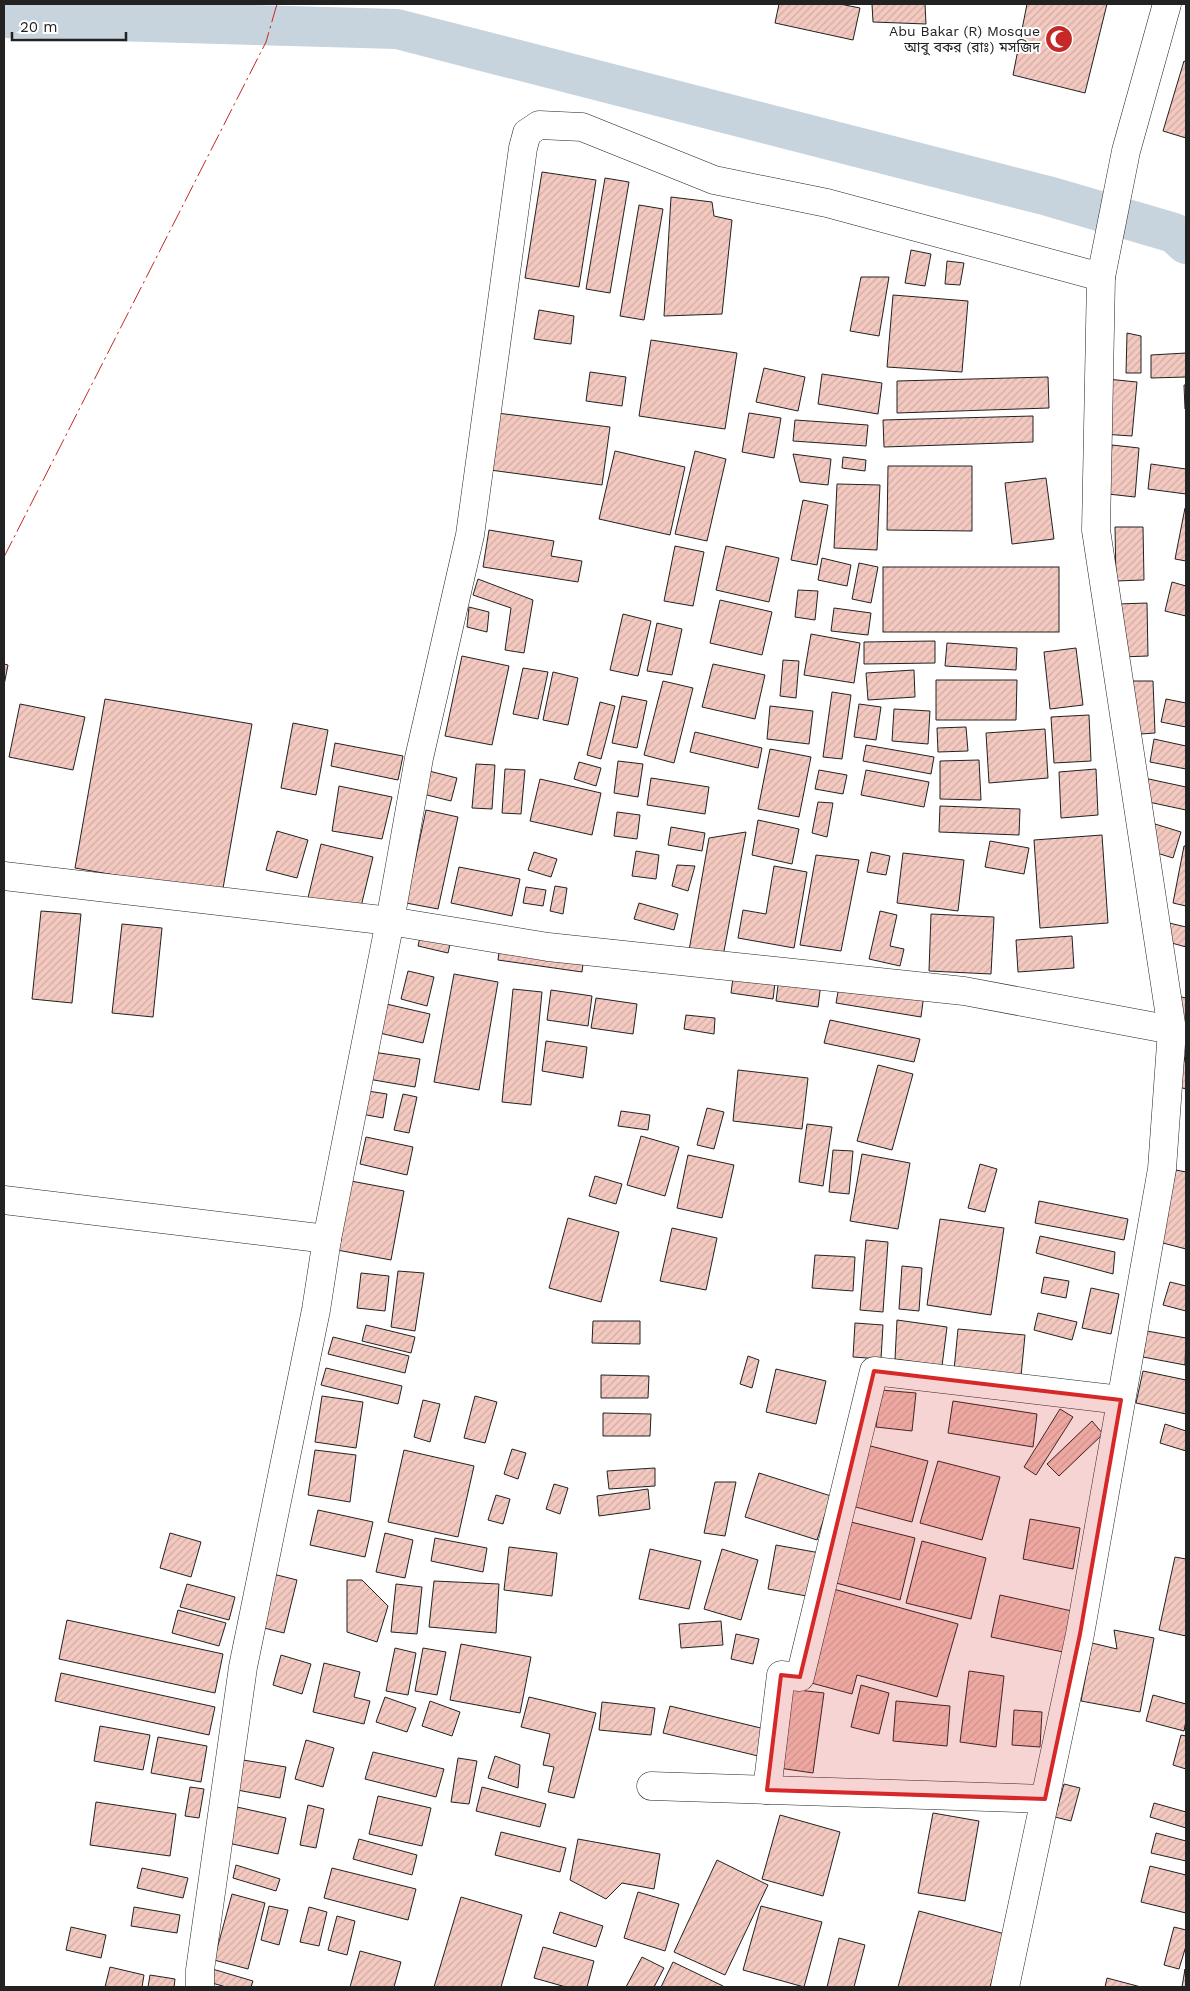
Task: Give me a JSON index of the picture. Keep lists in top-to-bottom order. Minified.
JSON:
{"places":{"mosque":["Abu Bakar (R) Mosque আবু বকর (রাঃ) মসজিদ"]},"scale_bar":"20 m"}
